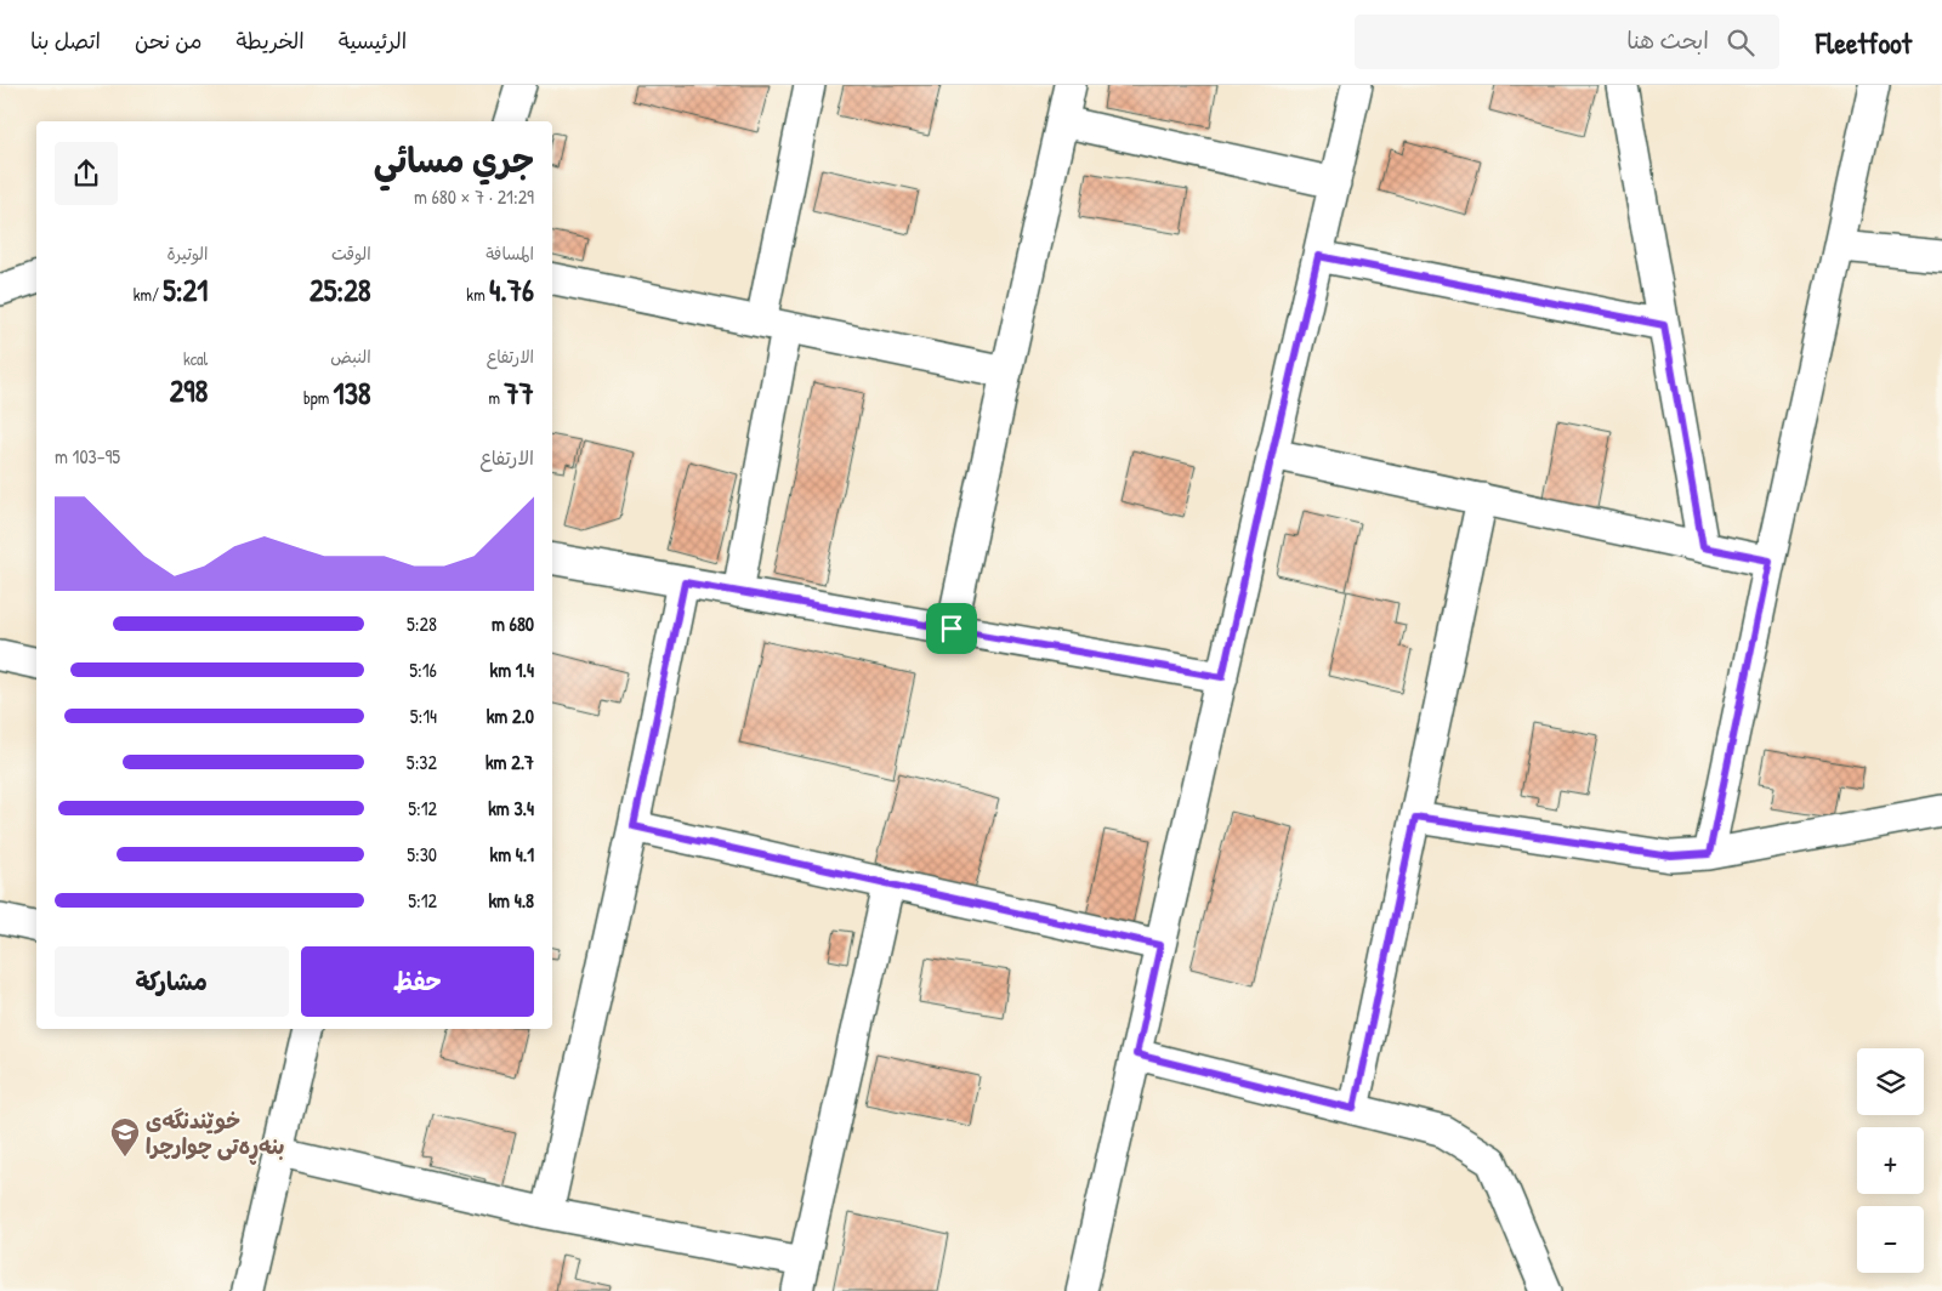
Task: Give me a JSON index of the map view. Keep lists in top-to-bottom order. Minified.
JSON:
{"places":{"school or university":["خوێندنگەی بنەڕەتی چوارچرا"]},"page":{"header":"Fleetfoot","search":"ابحث هنا","nav":["الرئيسية","الخريطة","من نحن","اتصل بنا"],"heading":["جري مسائي","21:29 · 7 × 680 m"],"stats":[["المسافة","4.76 km"],["الوقت","25:28"],["الوتيرة","5:21 /km"],["الارتفاع","77 m"],["النبض","138 bpm"],["kcal","298"]],"chart":["الارتفاع","95–103 m"],"list":[{"name":"680 m","note":"5:28"},{"name":"1.4 km","note":"5:16"},{"name":"2.0 km","note":"5:14"},{"name":"2.7 km","note":"5:32"},{"name":"3.4 km","note":"5:12"},{"name":"4.1 km","note":"5:30"},{"name":"4.8 km","note":"5:12"}],"buttons":["حفظ","مشاركة"],"map_buttons":["+","−"]}}
